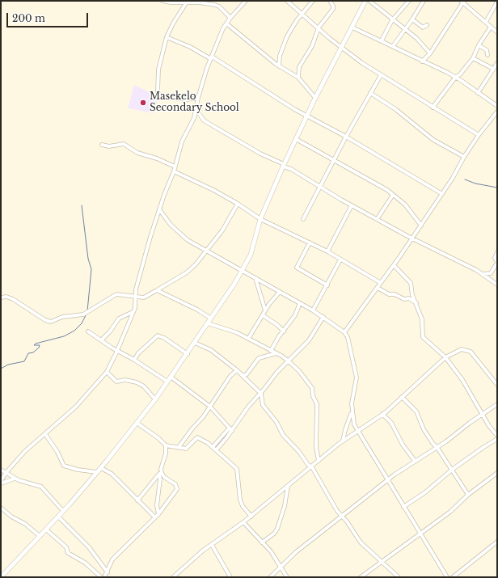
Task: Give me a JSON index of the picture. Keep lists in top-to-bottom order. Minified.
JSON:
{"places":["Masekelo Secondary School"],"scale_bar":"200 m"}
